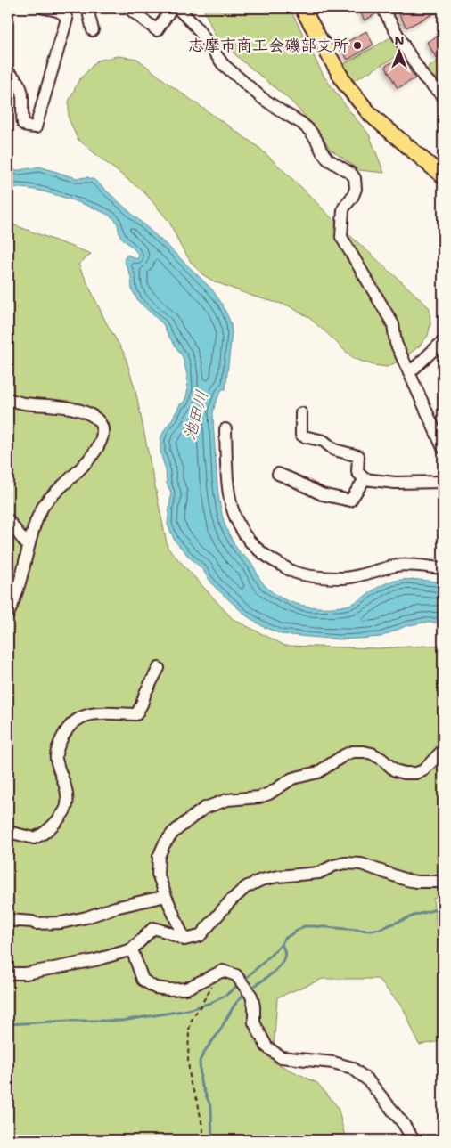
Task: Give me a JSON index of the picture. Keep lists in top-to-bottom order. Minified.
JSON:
{"water":["池田川"],"places":["志摩市商工会磯部支所"],"north":"top"}
